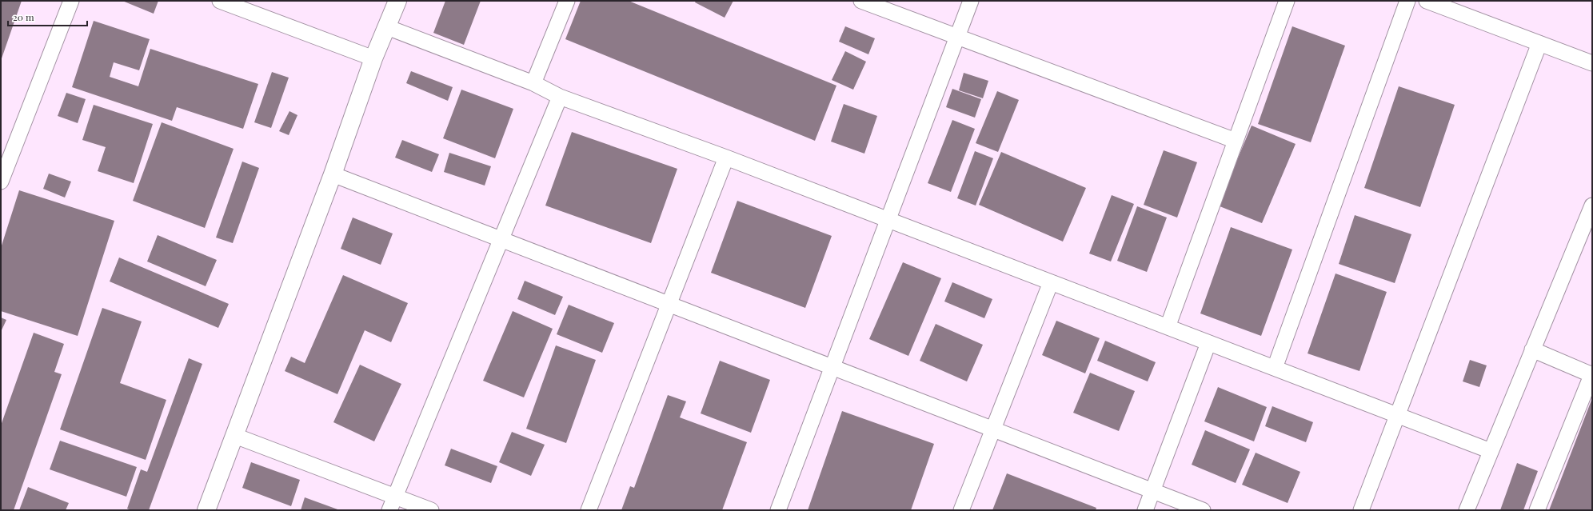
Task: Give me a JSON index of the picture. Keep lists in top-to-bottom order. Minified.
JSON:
{"scale_bar":"20 m"}
